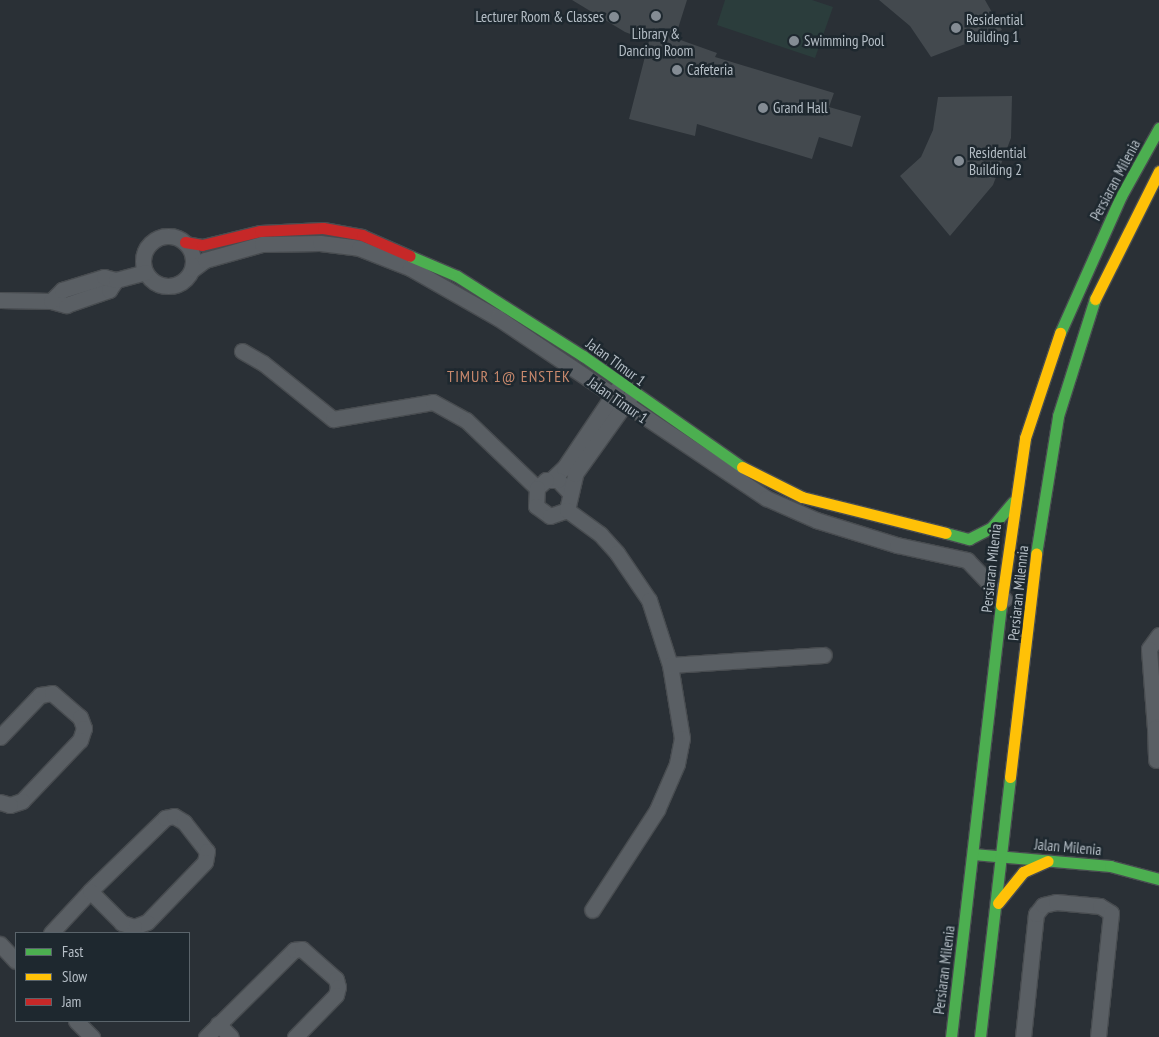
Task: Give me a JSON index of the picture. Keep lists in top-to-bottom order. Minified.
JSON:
{"streets":{"main road":["Persiaran Milenia","Jalan TImur 1","Persiaran Milennia","Jalan Milenia"],"street":["Jalan Timur 1"]},"crossings":[["Persiaran Milenia","Jalan TImur 1"],["Persiaran Milenia","Jalan Timur 1"],["Persiaran Milenia","Jalan Milenia"],["Jalan TImur 1","Jalan Timur 1"],["Persiaran Milennia","Jalan Milenia"]],"districts":["TIMUR 1@ ENSTEK"],"places":["Library & Dancing Room","Lecturer Room & Classes","Residential Building 1","Swimming Pool","Cafeteria","Grand Hall","Residential Building 2"],"legend":["Fast","Slow","Jam"]}
